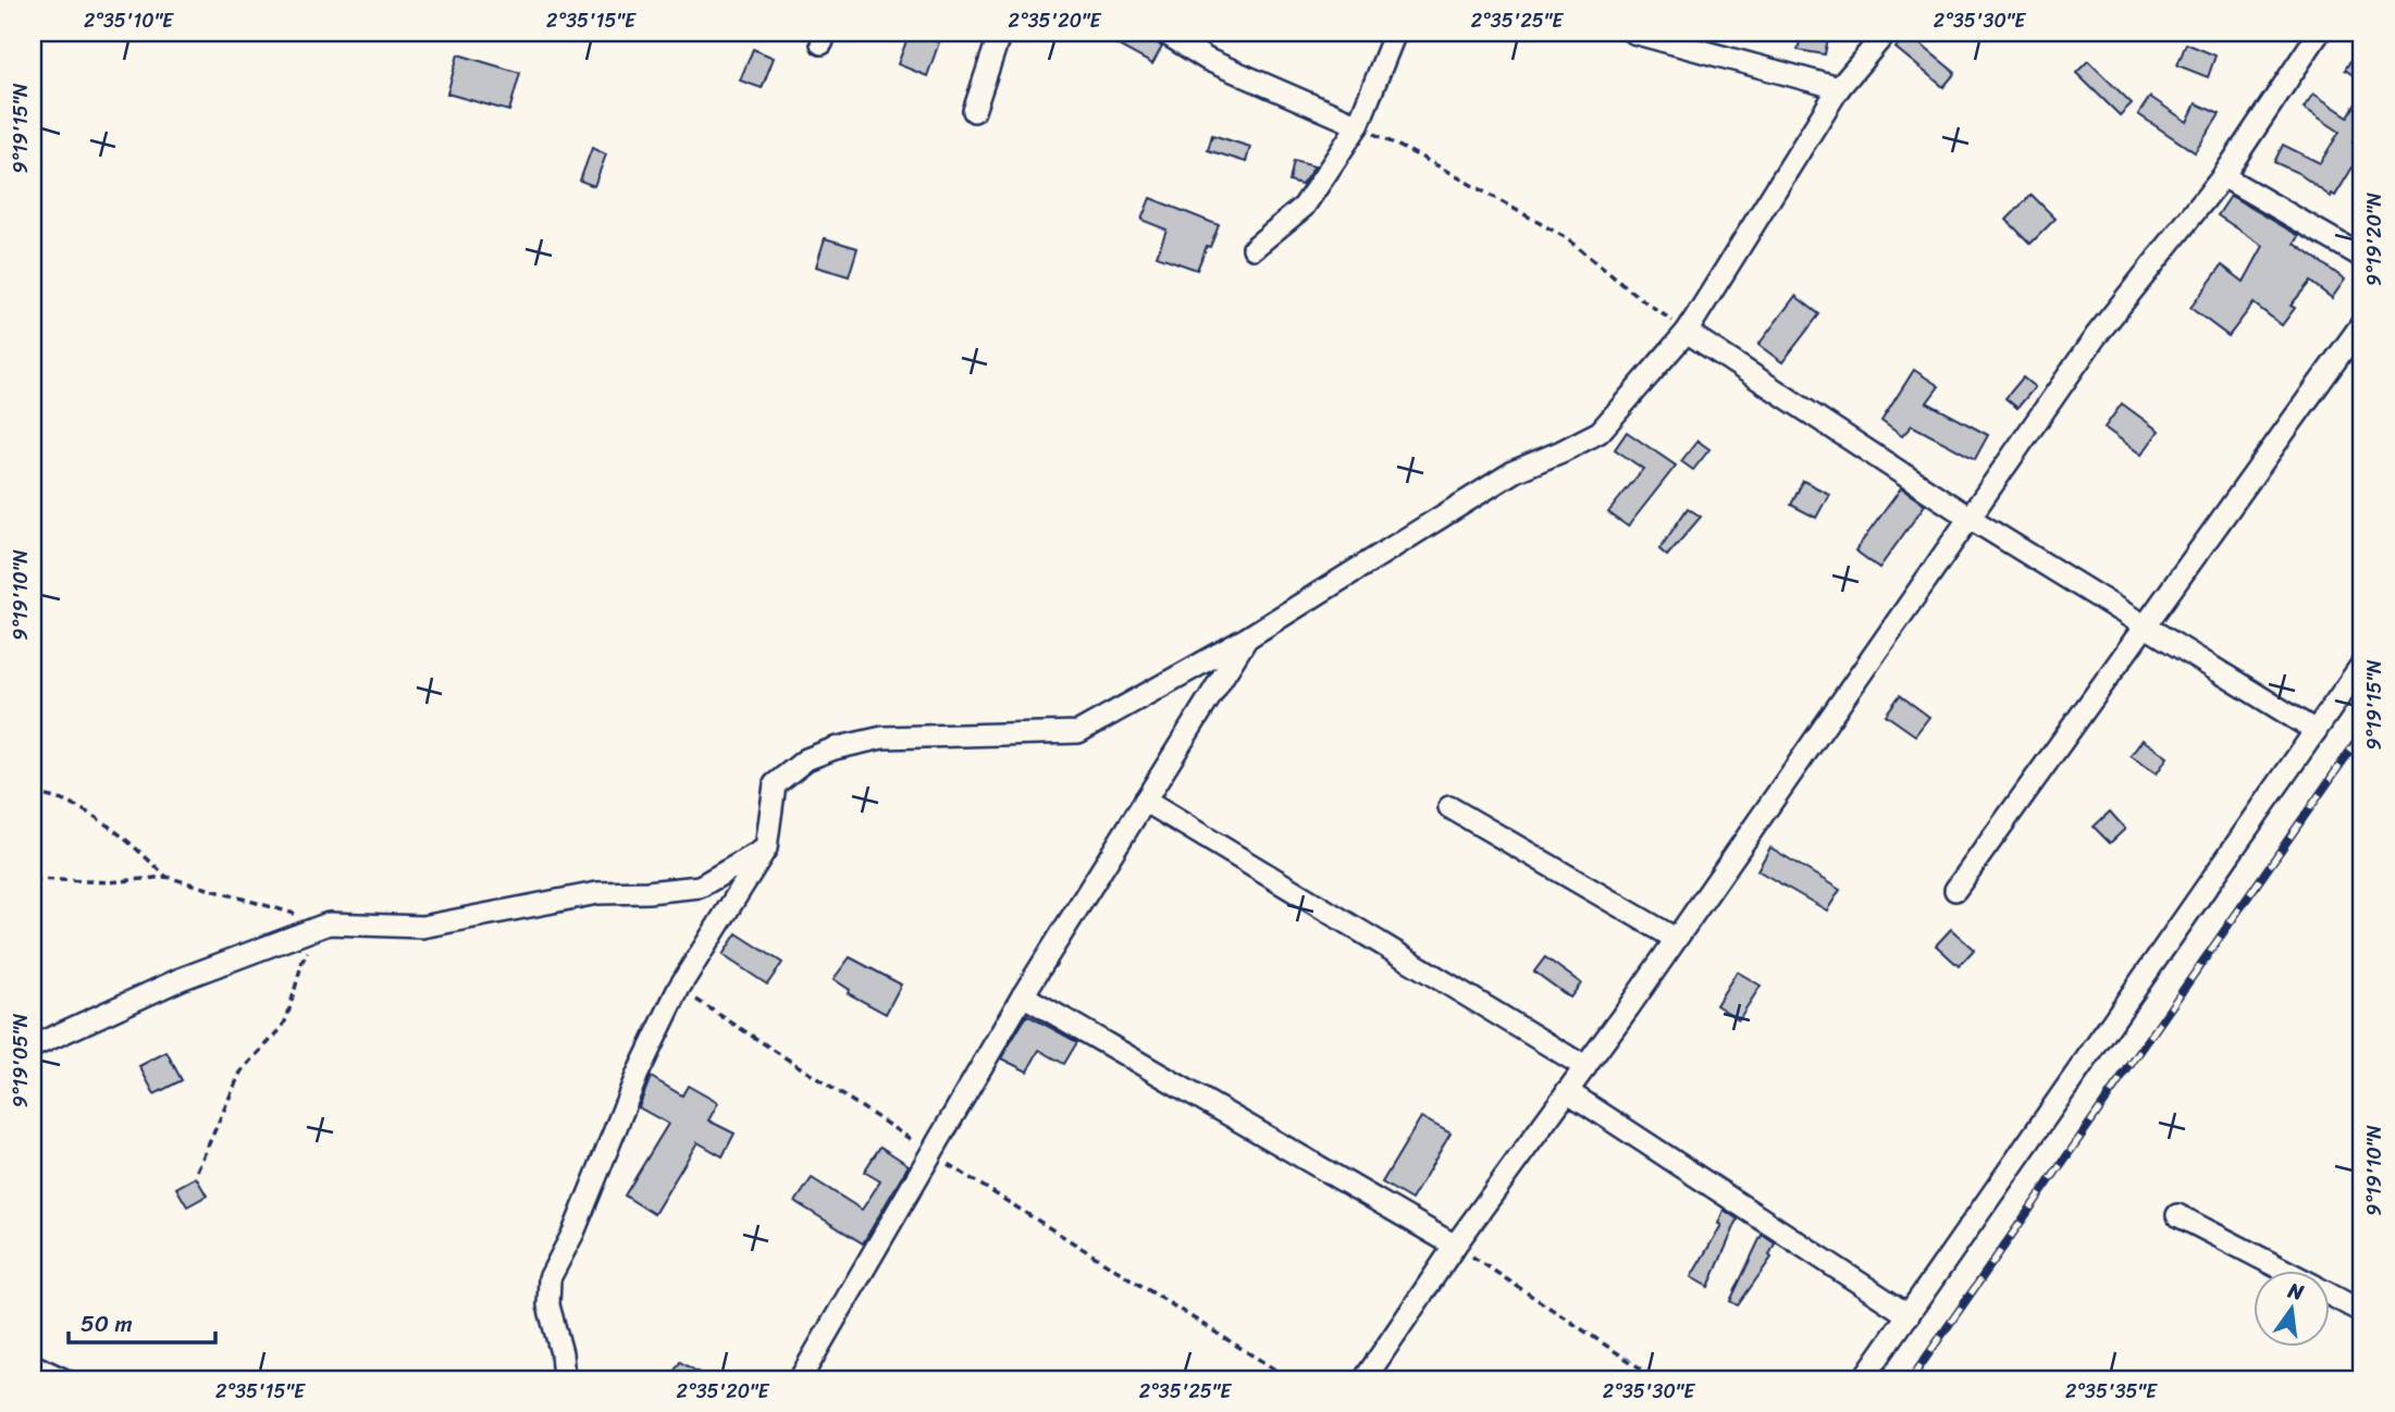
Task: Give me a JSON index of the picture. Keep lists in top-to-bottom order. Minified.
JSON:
{"scale_bar":"50 m","north":"top","coordinates":["2°35'10\"E","2°35'15\"E","2°35'20\"E","2°35'25\"E","2°35'30\"E","9°19'15\"N","9°19'20\"N","9°19'10\"N","9°19'05\"N","2°35'35\"E"]}
